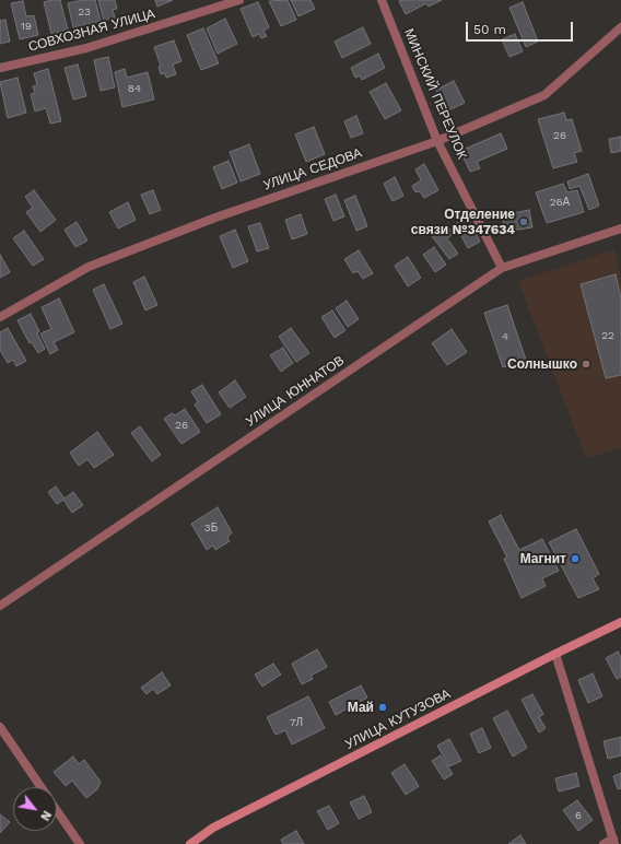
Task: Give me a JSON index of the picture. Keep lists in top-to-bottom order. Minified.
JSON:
{"streets":{"main road":["УЛИЦА КУТУЗОВА"],"street":["СОВХОЗНАЯ УЛИЦА","МИНСКИЙ ПЕРЕУЛОК","УЛИЦА СЕДОВА","УЛИЦА ЮННАТОВ"]},"crossings":[["МИНСКИЙ ПЕРЕУЛОК","УЛИЦА СЕДОВА"],["МИНСКИЙ ПЕРЕУЛОК","УЛИЦА ЮННАТОВ"]],"places":["Отделение связи №347634","Солнышко","Магнит","Май"],"house_numbers":["23","19","84","26","26А","22","4","26","3Б","7Л","6"],"scale_bar":"50 m","north":"bottom right"}
